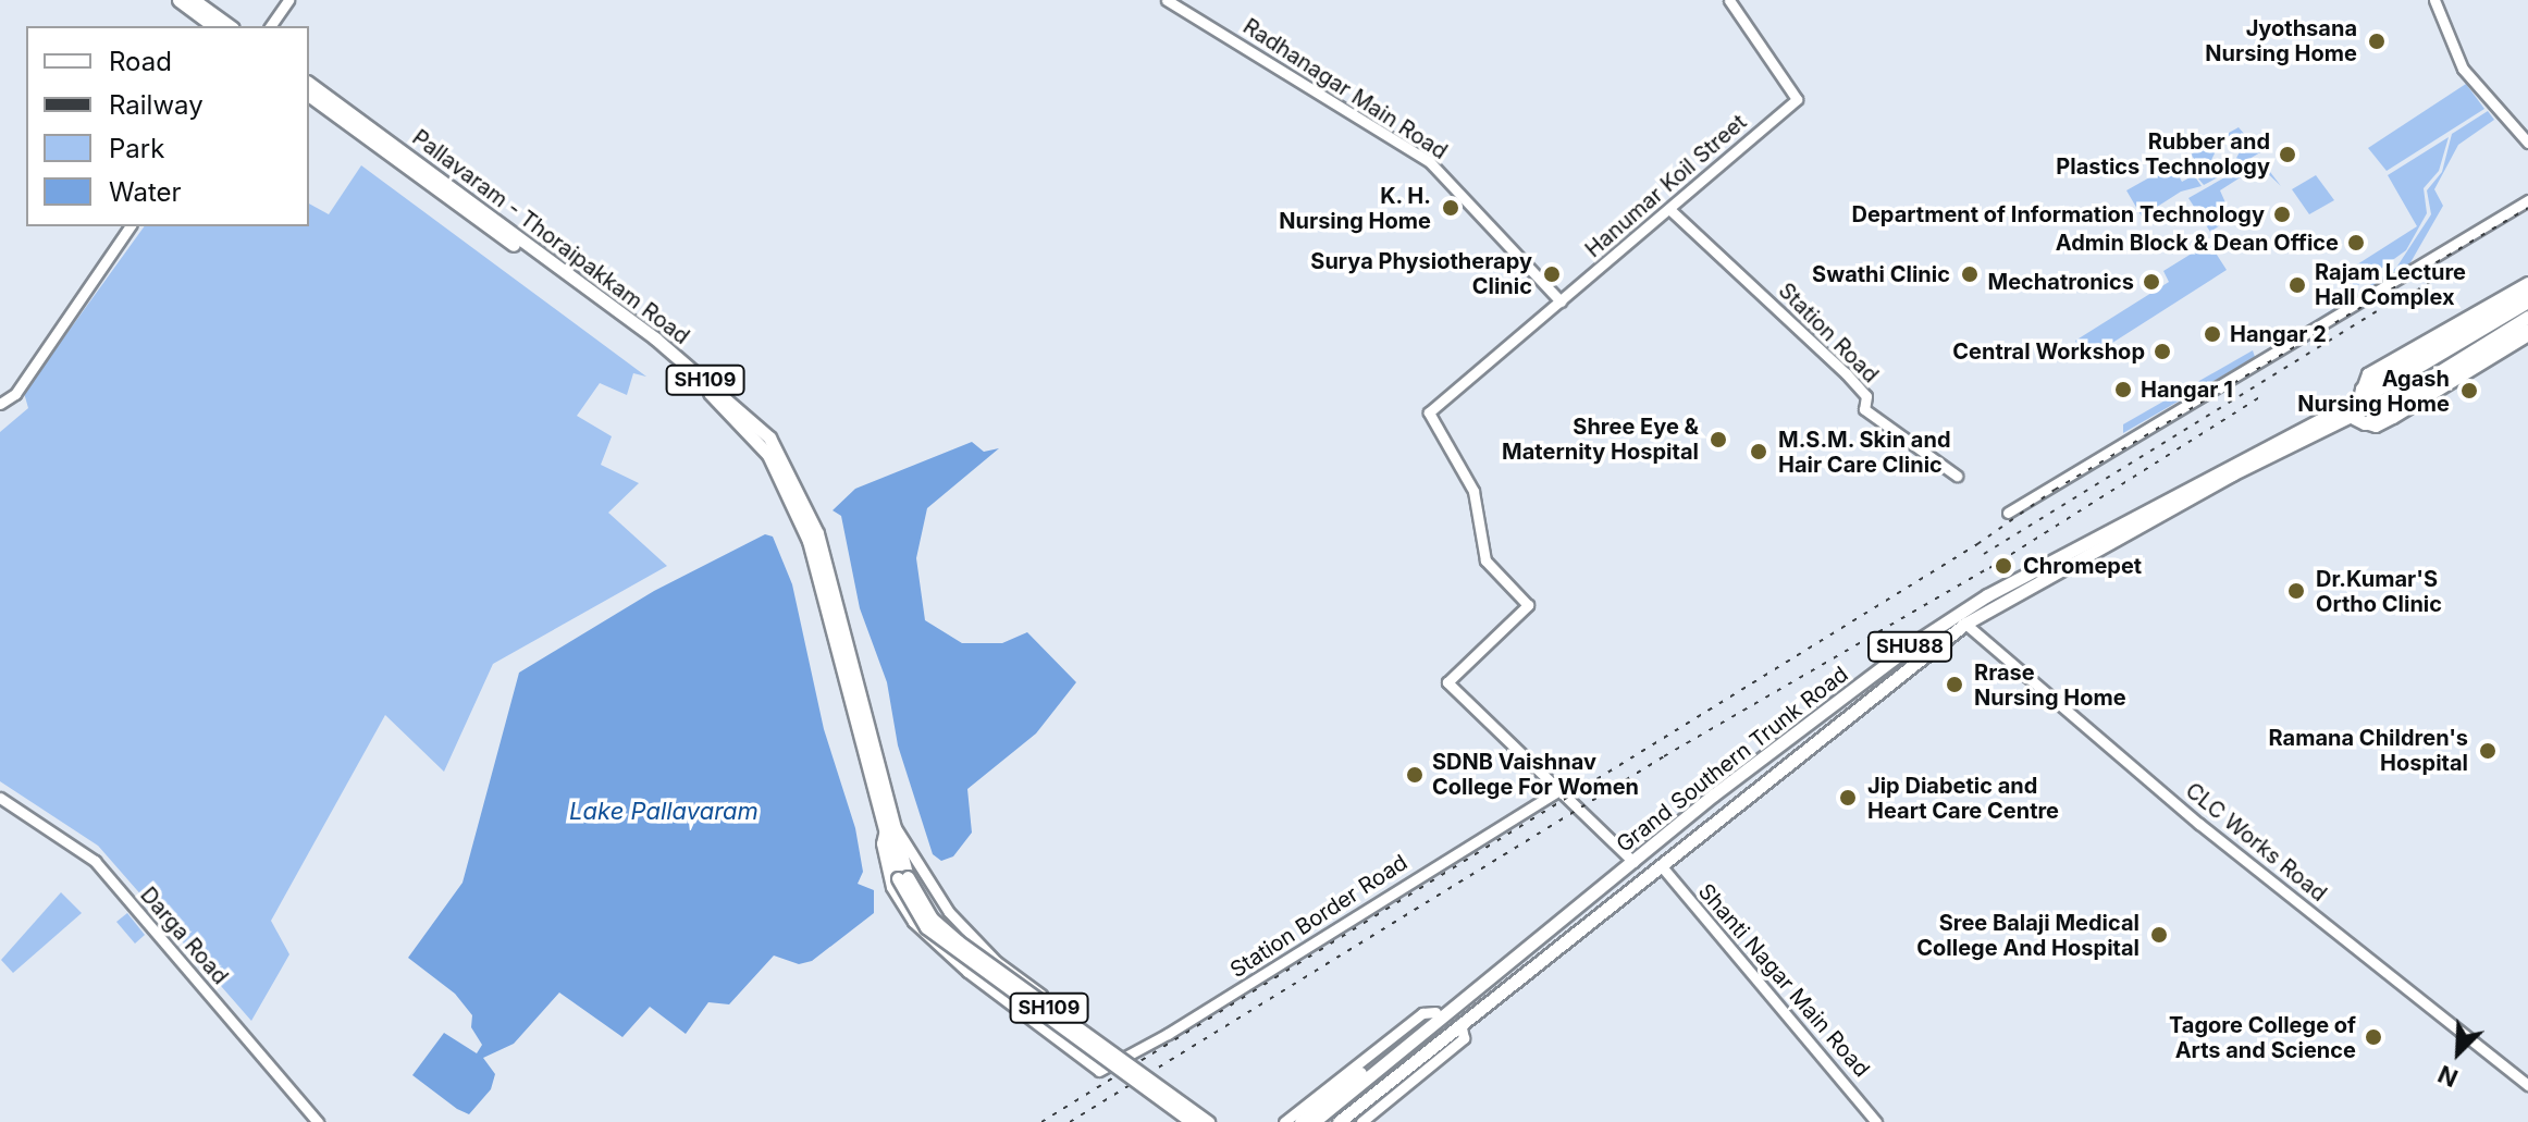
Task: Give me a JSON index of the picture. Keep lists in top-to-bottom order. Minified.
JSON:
{"streets":{"main road":["Pallavaram - Thoraipakkam Road","SH109","SHU88","Grand Southern Trunk Road"],"street":["Radhanagar Main Road","Hanumar Koil Street","Station Road","CLC Works Road","Station Border Road","Darga Road","Shanti Nagar Main Road"]},"crossings":[["Radhanagar Main Road","Hanumar Koil Street"],["Hanumar Koil Street","Station Road"],["Hanumar Koil Street","Station Border Road"],["Pallavaram - Thoraipakkam Road","SH109"],["Pallavaram - Thoraipakkam Road","Station Border Road"],["SH109","Station Border Road"],["Grand Southern Trunk Road","CLC Works Road"],["Grand Southern Trunk Road","Shanti Nagar Main Road"]],"water":["Lake Pallavaram"],"places":["Jyothsana Nursing Home","Rubber and Plastics Technology","K. H. Nursing Home","Department of Information Technology","Admin Block & Dean Office","Surya Physiotherapy Clinic","Swathi Clinic","Mechatronics","Rajam Lecture Hall Complex","Hangar 2","Central Workshop","Hangar 1","Agash Nursing Home","Shree Eye & Maternity Hospital","M.S.M. Skin and Hair Care Clinic","Chromepet","Dr.Kumar'S Ortho Clinic","Rrase Nursing Home","Ramana Children's Hospital","SDNB Vaishnav College For Women","Jip Diabetic and Heart Care Centre","Sree Balaji Medical College And Hospital","Tagore College of Arts and Science"],"legend":["Road","Railway","Park","Water"],"north":"bottom left"}
